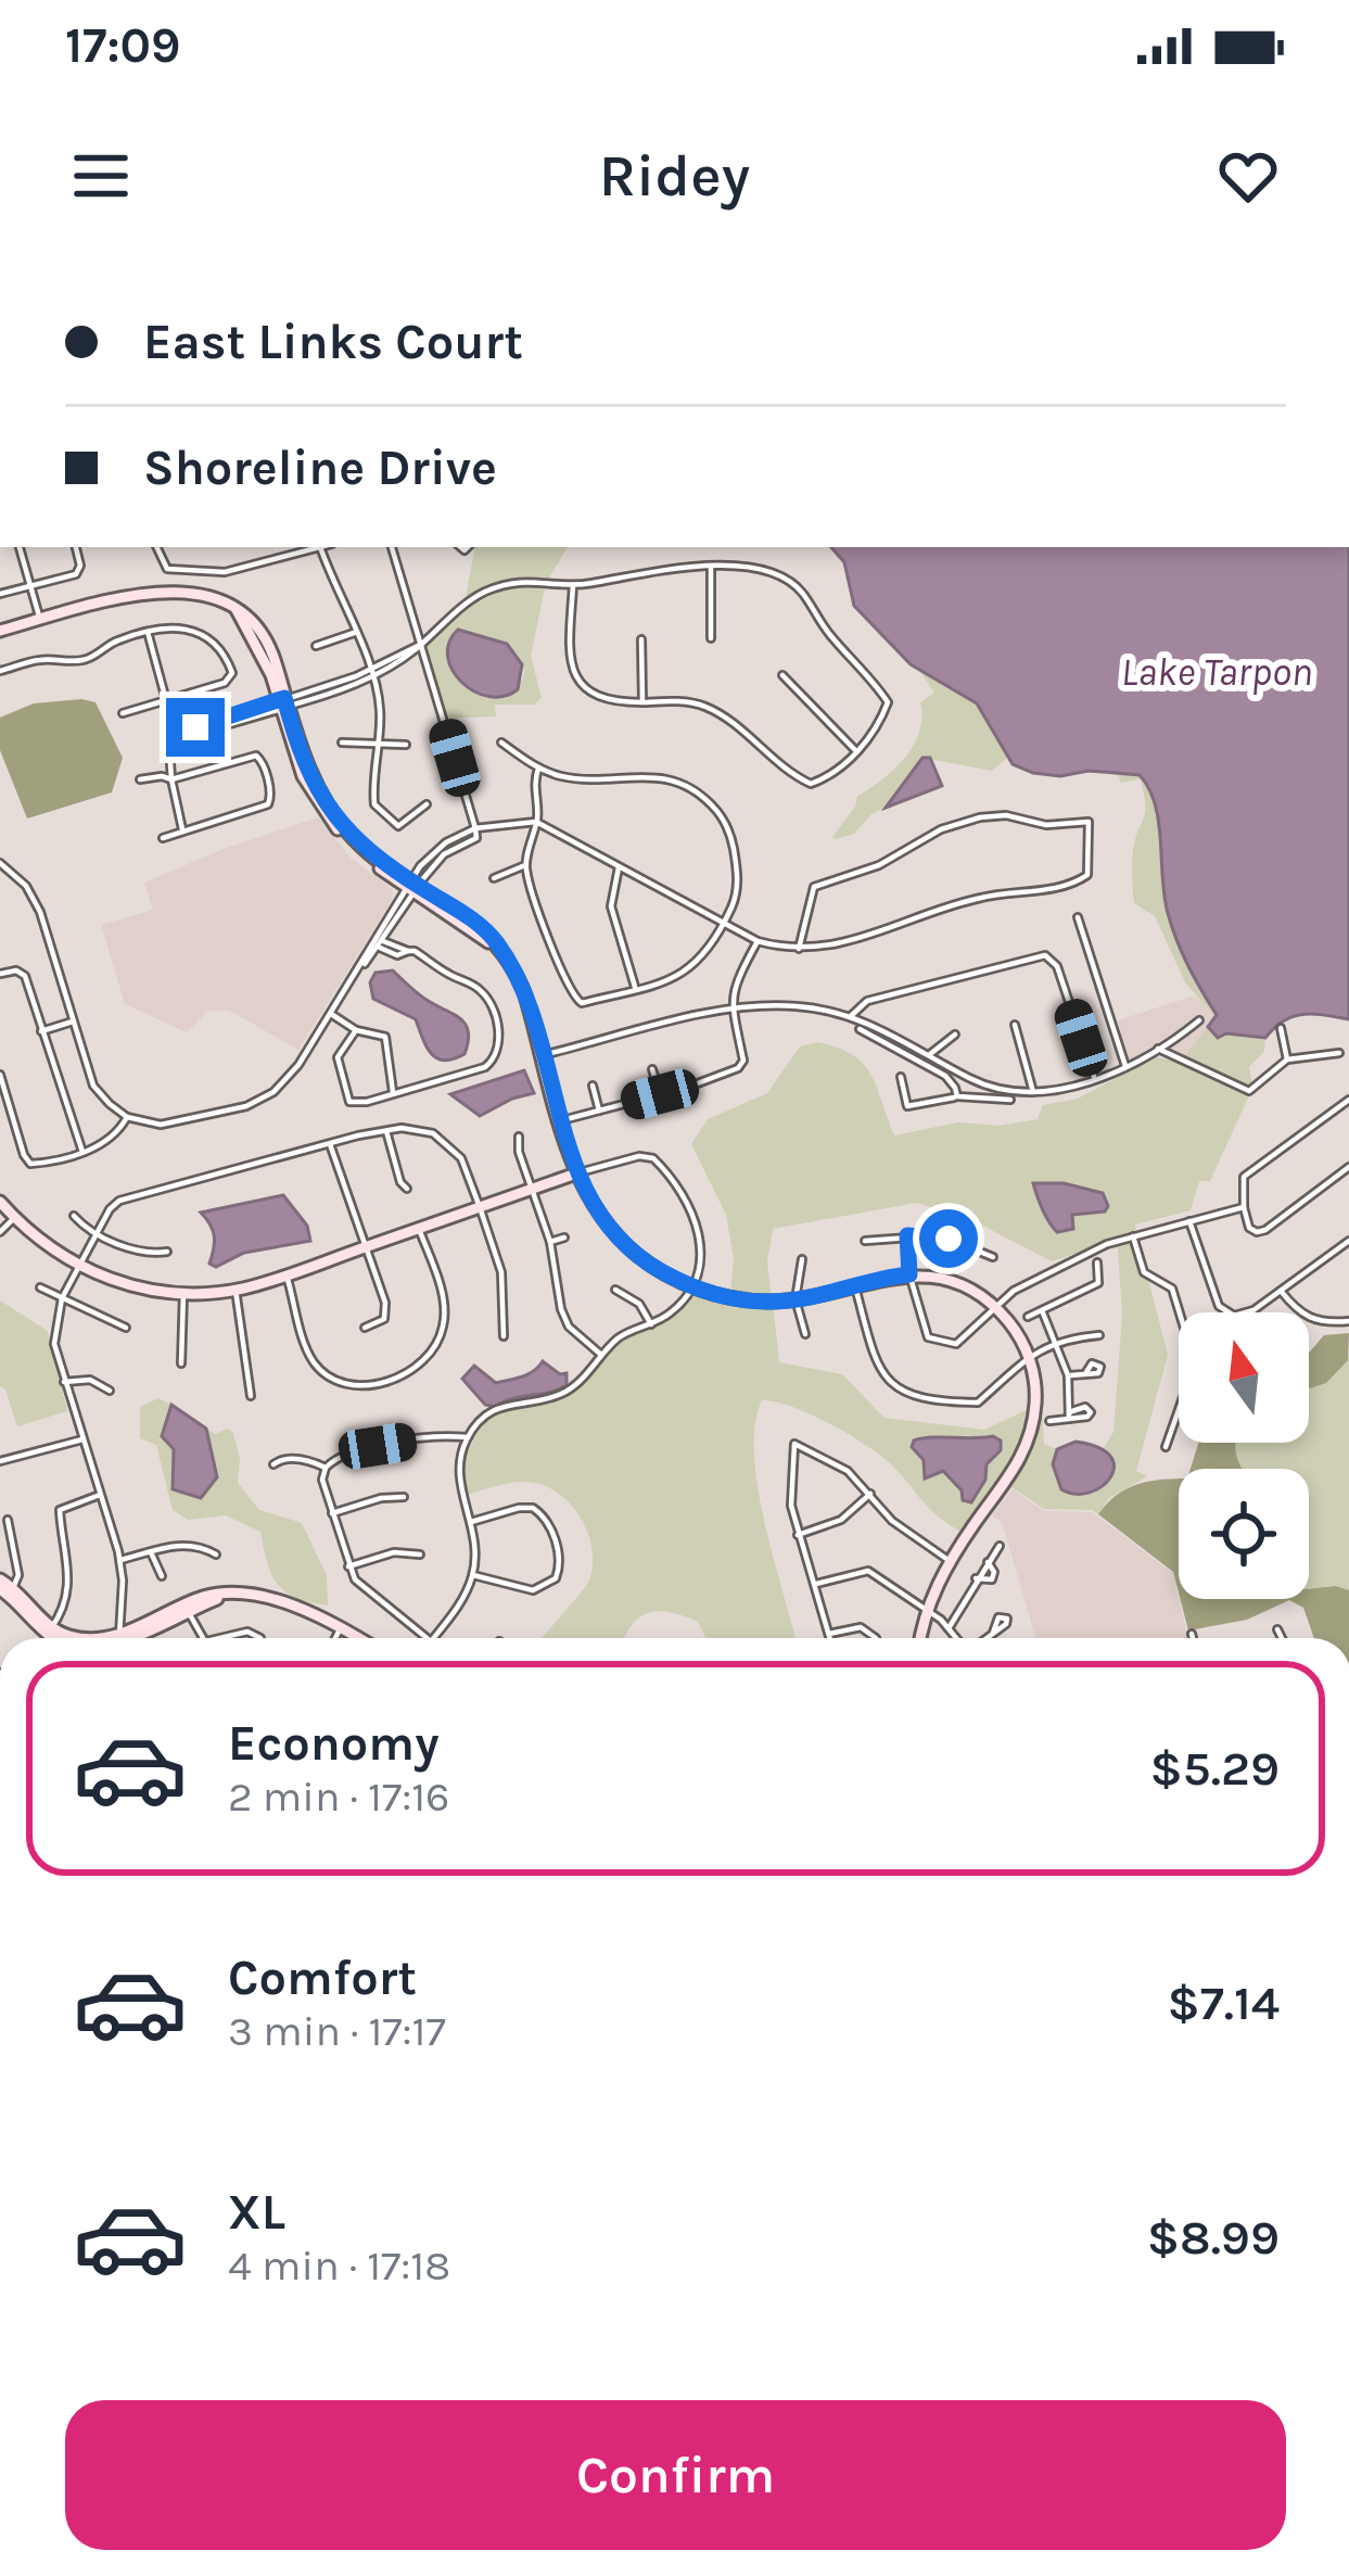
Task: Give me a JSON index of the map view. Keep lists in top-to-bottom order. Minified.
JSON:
{"water":["Lake Tarpon"],"north":"top","page":{"status":"17:09","header":"Ridey","banner":["East Links Court","Shoreline Drive"],"list":[{"name":"Economy","note":"2 min · 17:16","value":"$5.29"},{"name":"Comfort","note":"3 min · 17:17","value":"$7.14"},{"name":"XL","note":"4 min · 17:18","value":"$8.99"}],"buttons":"Confirm"}}
